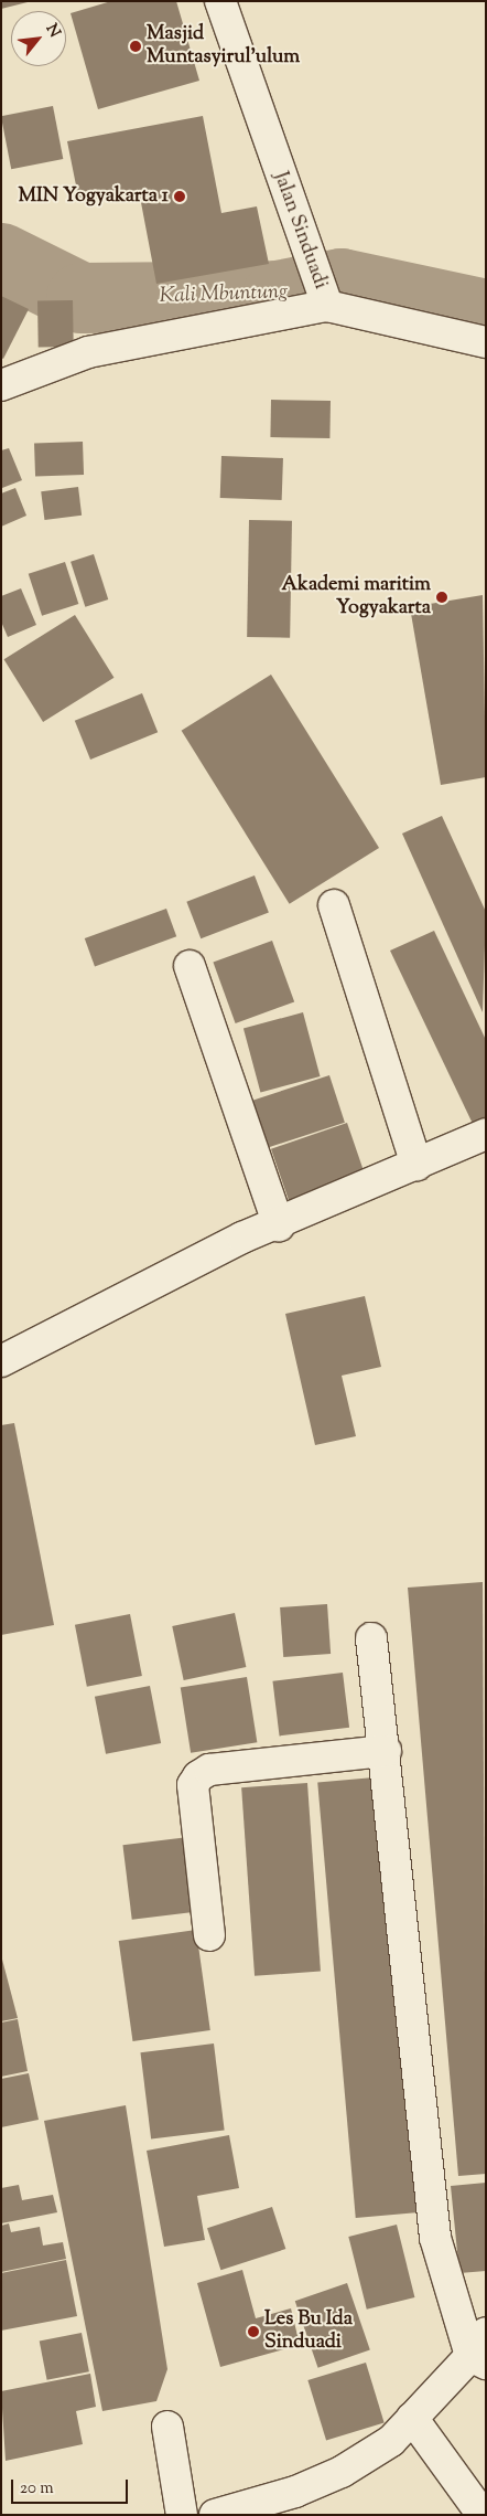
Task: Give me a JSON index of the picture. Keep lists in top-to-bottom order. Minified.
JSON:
{"streets":{"street":["Jalan Sinduadi"]},"water":["Kali Mbuntung"],"places":["Masjid Muntasyirul'ulum","MIN Yogyakarta 1","Akademi maritim Yogyakarta","Les Bu Ida Sinduadi"],"scale_bar":"20 m","north":"top right"}
